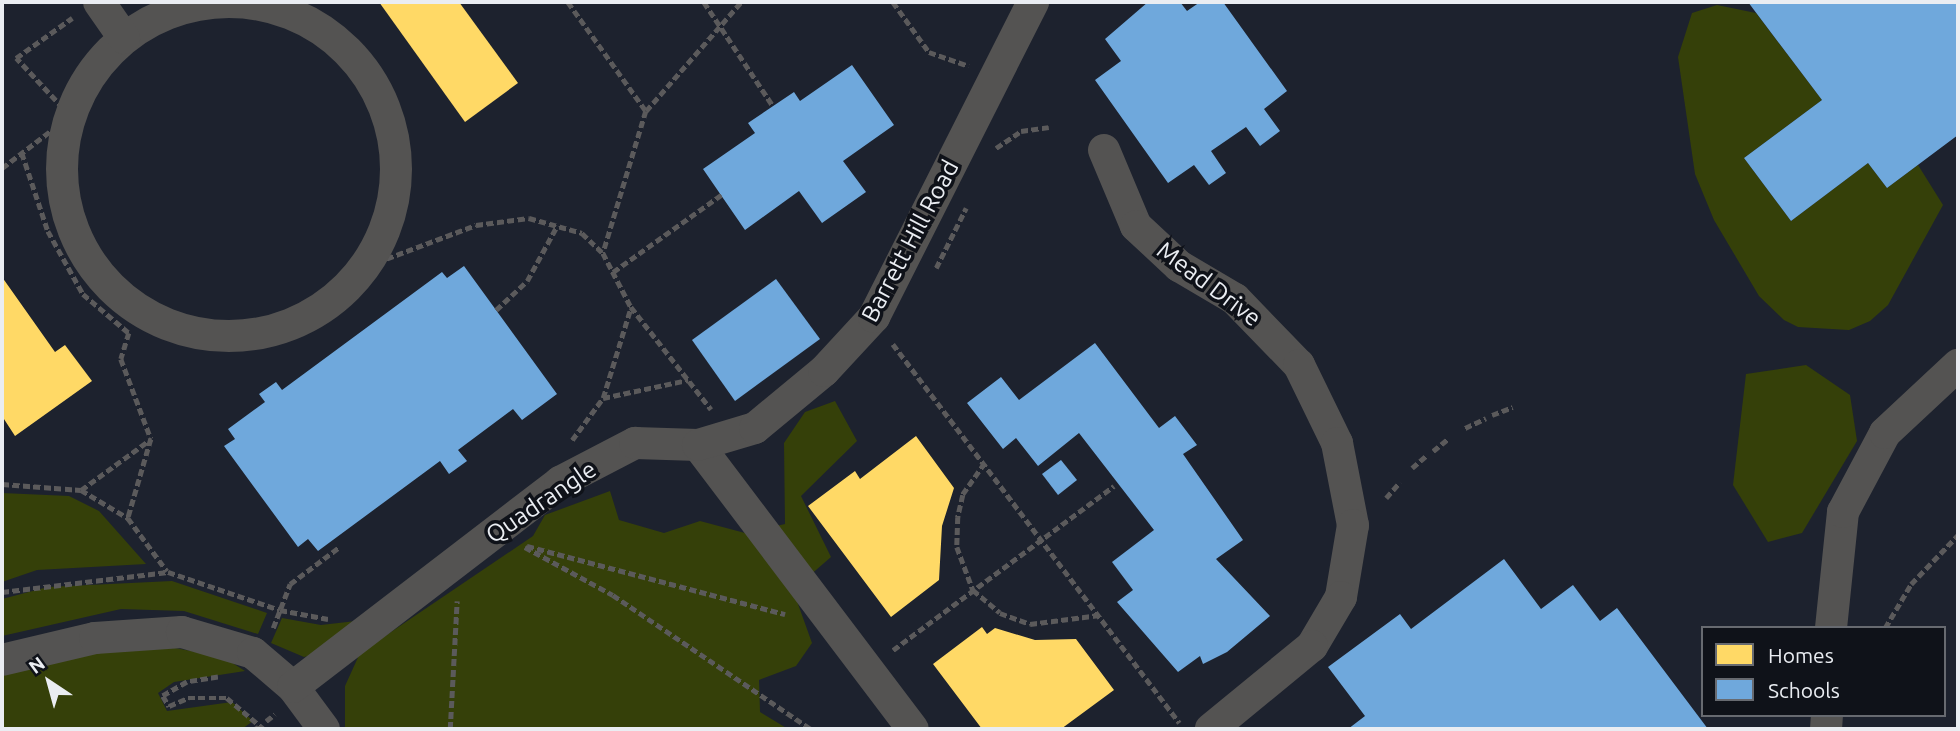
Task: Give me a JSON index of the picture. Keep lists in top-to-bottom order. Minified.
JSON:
{"streets":{"street":["Barrett Hill Road","Mead Drive","Quadrangle"]},"crossings":[["Barrett Hill Road","Quadrangle"]],"legend":["Homes","Schools"],"north":"top left"}
